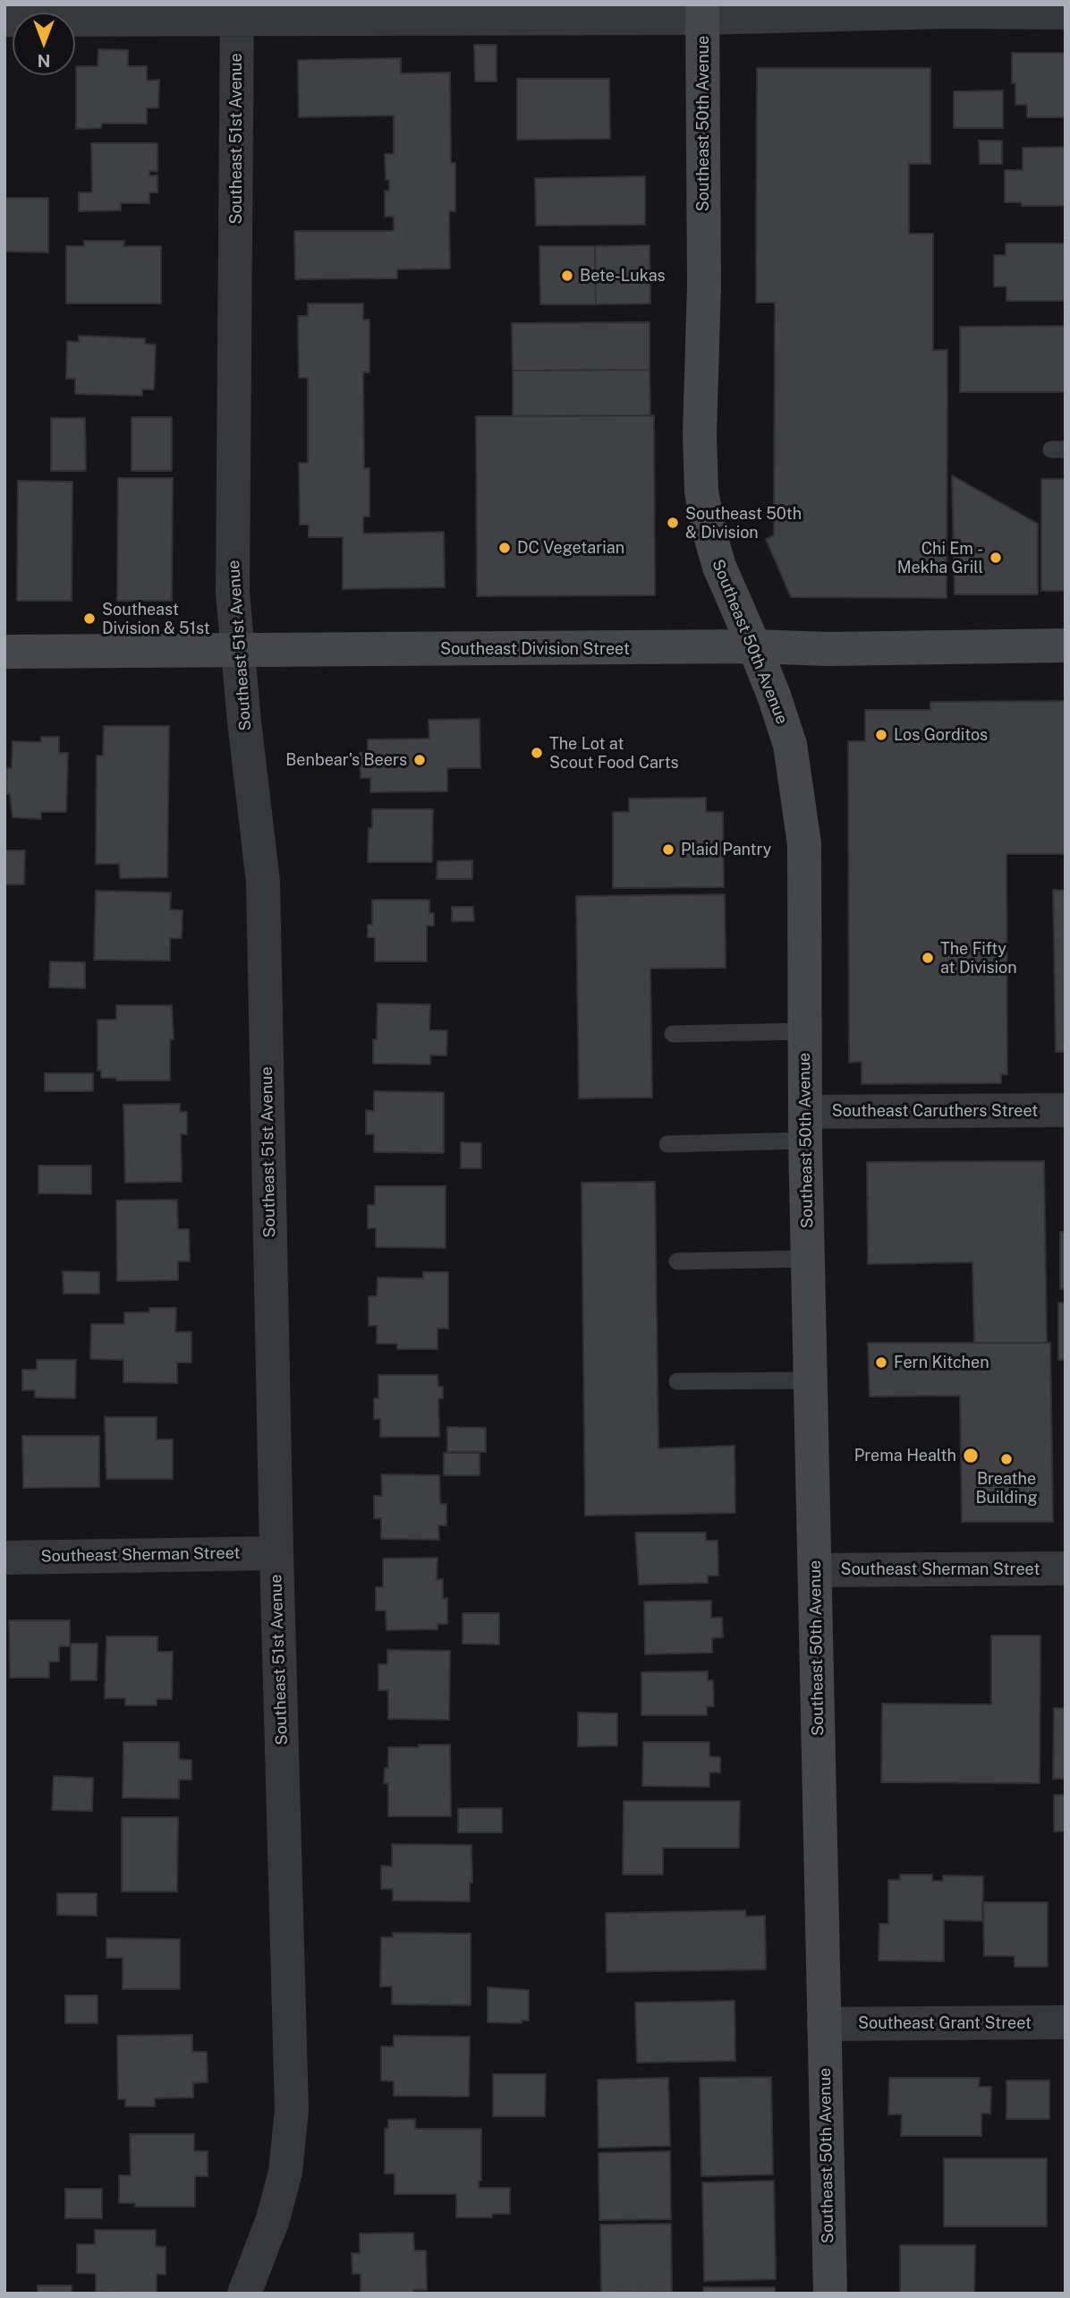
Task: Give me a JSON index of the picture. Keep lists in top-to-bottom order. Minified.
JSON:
{"streets":{"main road":["Southeast 50th Avenue","Southeast Division Street"],"street":["Southeast 51st Avenue","Southeast Caruthers Street","Southeast Sherman Street","Southeast Grant Street"]},"crossings":[["Southeast 50th Avenue","Southeast Division Street"],["Southeast 50th Avenue","Southeast Caruthers Street"],["Southeast 50th Avenue","Southeast Sherman Street"],["Southeast 50th Avenue","Southeast Grant Street"],["Southeast 51st Avenue","Southeast Division Street"],["Southeast 51st Avenue","Southeast Sherman Street"]],"places":["Bete-Lukas","Southeast 50th & Division","DC Vegetarian","Chi Em - Mekha Grill","Southeast Division & 51st","Los Gorditos","The Lot at Scout Food Carts","Benbear's Beers","Plaid Pantry","The Fifty at Division","Fern Kitchen","Prema Health","Breathe Building"],"north":"bottom"}
